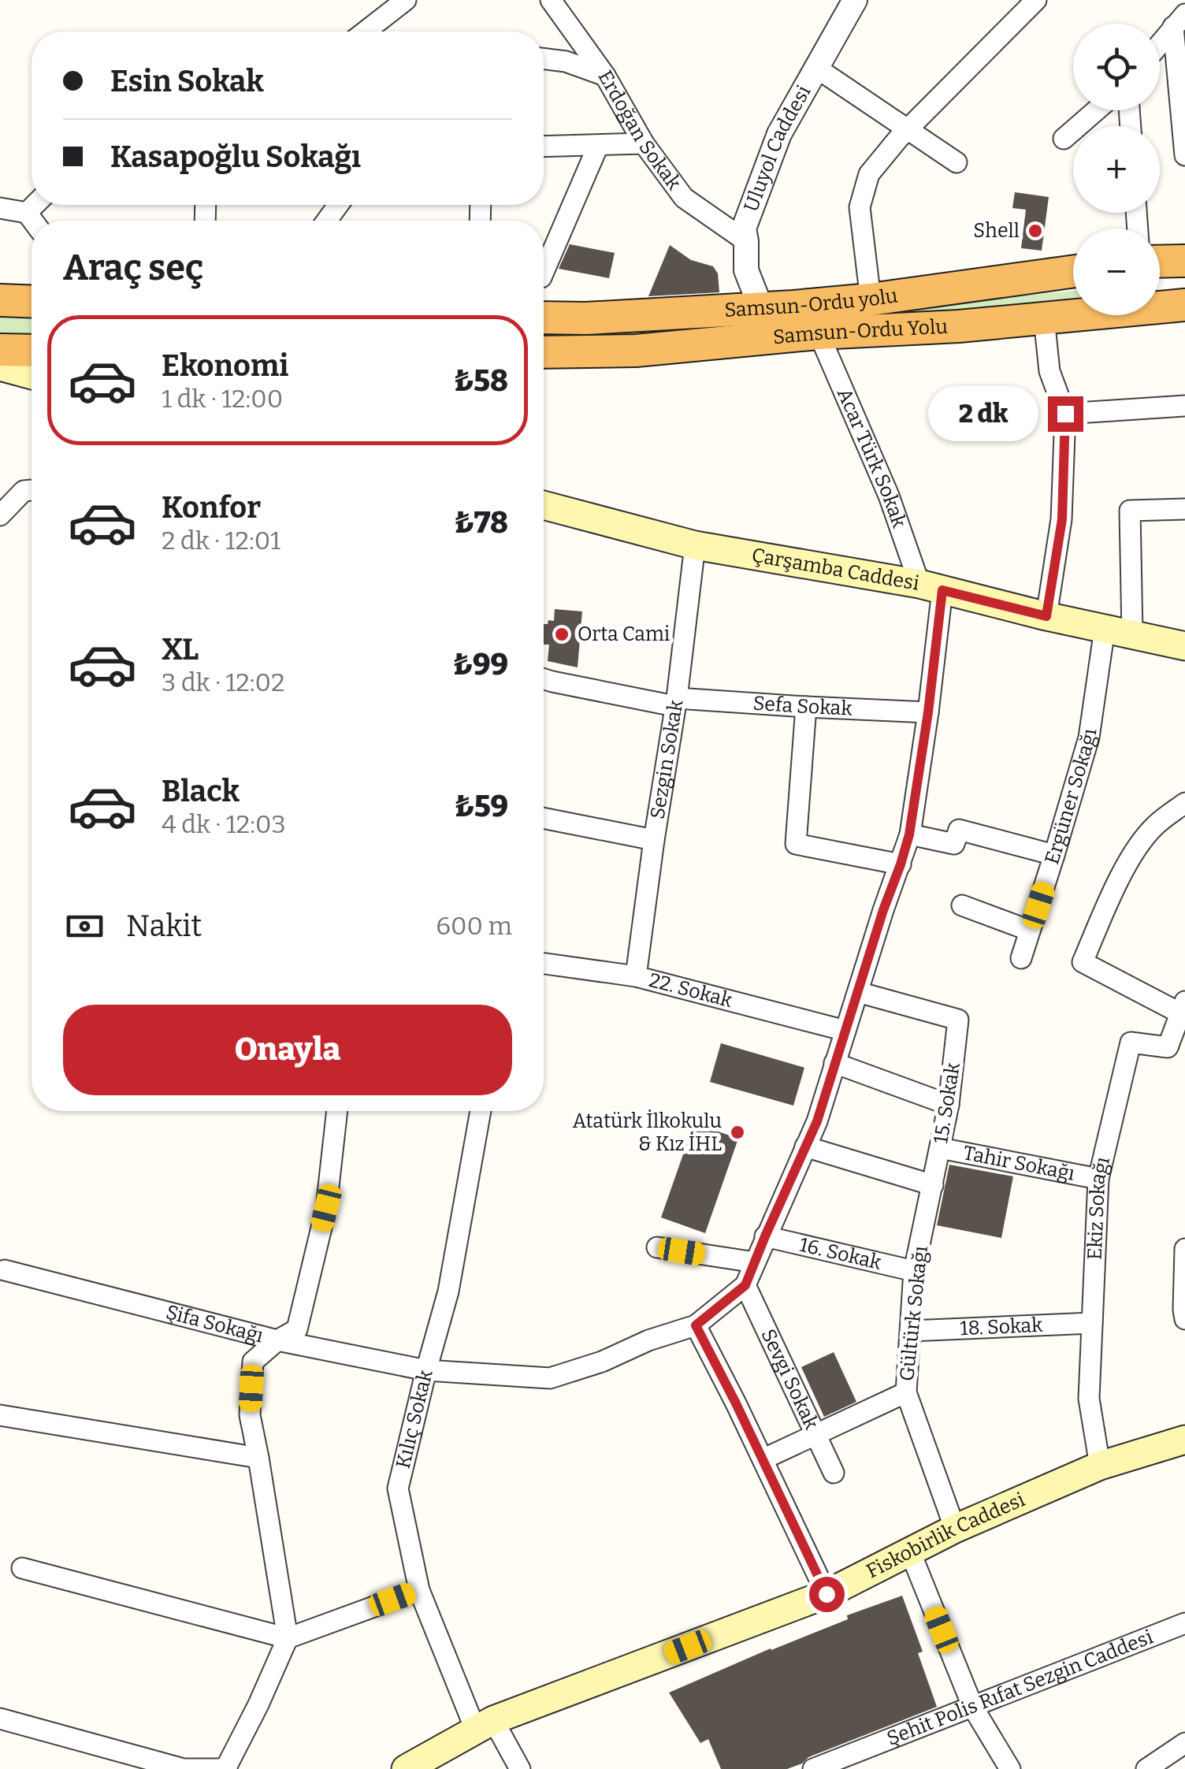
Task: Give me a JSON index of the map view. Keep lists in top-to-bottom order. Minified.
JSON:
{"streets":{"highway":["Samsun-Ordu yolu","Samsun-Ordu Yolu"],"main road":["Çarşamba Caddesi","Fiskobirlik Caddesi"],"street":["Erdoğan Sokak","Uluyol Caddesi","Acar Türk Sokak","Sefa Sokak","Sezgin Sokak","Ergüner Sokağı","22. Sokak","15. Sokak","Tahir Sokağı","Ekiz Sokağı","16. Sokak","Gültürk Sokağı","Şifa Sokağı","18. Sokak","Sevgi Sokak","Kılıç Sokak","Şehit Polis Rıfat Sezgin Caddesi"]},"crossings":[["Erdoğan Sokak","Uluyol Caddesi"],["Uluyol Caddesi","Samsun-Ordu yolu"],["Samsun-Ordu Yolu","Acar Türk Sokak"],["Acar Türk Sokak","Çarşamba Caddesi"],["Çarşamba Caddesi","Sezgin Sokak"],["Çarşamba Caddesi","Ergüner Sokağı"],["Sefa Sokak","Sezgin Sokak"],["Sezgin Sokak","22. Sokak"],["15. Sokak","Tahir Sokağı"],["15. Sokak","Gültürk Sokağı"],["Tahir Sokağı","Ekiz Sokağı"],["Ekiz Sokağı","18. Sokak"],["Ekiz Sokağı","Fiskobirlik Caddesi"],["16. Sokak","Gültürk Sokağı"],["Gültürk Sokağı","18. Sokak"],["Gültürk Sokağı","Fiskobirlik Caddesi"],["Şifa Sokağı","Kılıç Sokak"],["Kılıç Sokak","Fiskobirlik Caddesi"]],"places":["Shell","Orta Cami","Atatürk İlkokulu & Kız İHL"],"page":{"map_buttons":["+","−"],"banner":["Esin Sokak","Kasapoğlu Sokağı"],"heading":"Araç seç","list":[{"name":"Ekonomi","note":"1 dk · 12:00","value":"₺58"},{"name":"Konfor","note":"2 dk · 12:01","value":"₺78"},{"name":"XL","note":"3 dk · 12:02","value":"₺99"},{"name":"Black","note":"4 dk · 12:03","value":"₺59"}],"bubble":"2 dk","pay":["Nakit","600 m"],"buttons":"Onayla"}}
